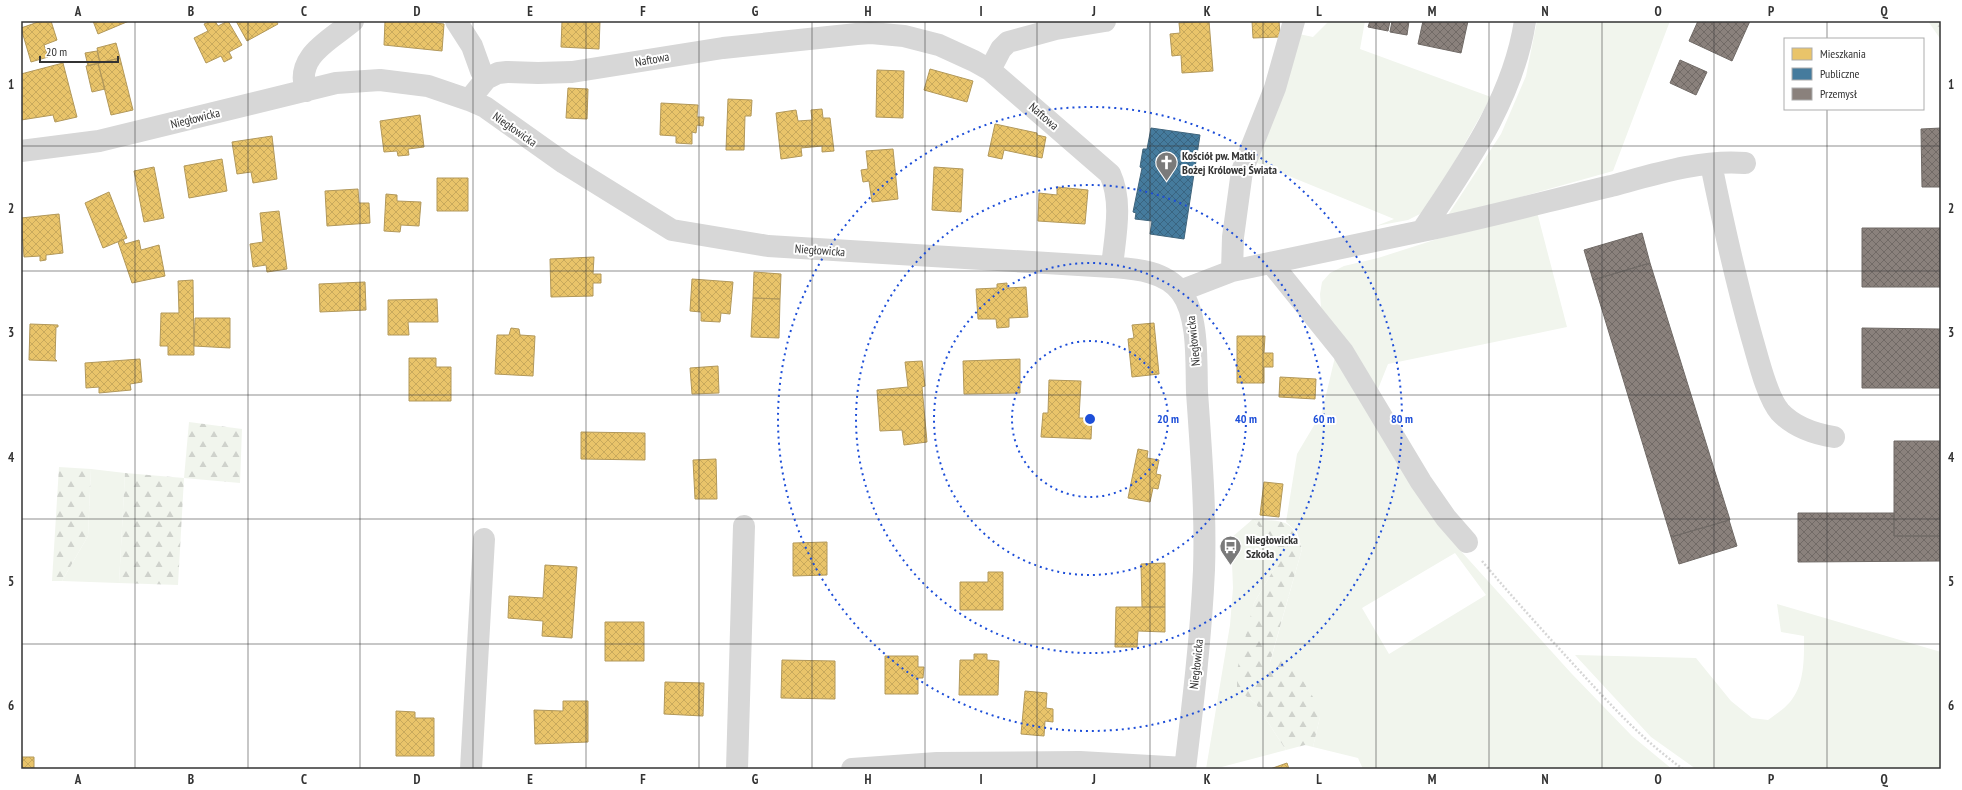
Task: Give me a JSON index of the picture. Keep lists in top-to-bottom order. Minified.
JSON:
{"streets":{"street":["Naftowa","Niegłowicka"]},"crossings":[["Naftowa","Niegłowicka"]],"places":{"church":["Kościół pw. Matki Bożej Królowej Świata"],"bus stop":["Niegłowicka Szkoła"]},"legend":["Mieszkania","Publiczne","Przemysł"],"scale_bar":"20 m","grid":{"columns":["A","B","C","D","E","F","G","H","I","J","K","L","M","N","O","P","Q"],"rows":["1","2","3","4","5","6"]},"rings":["20 m","40 m","60 m","80 m"]}
